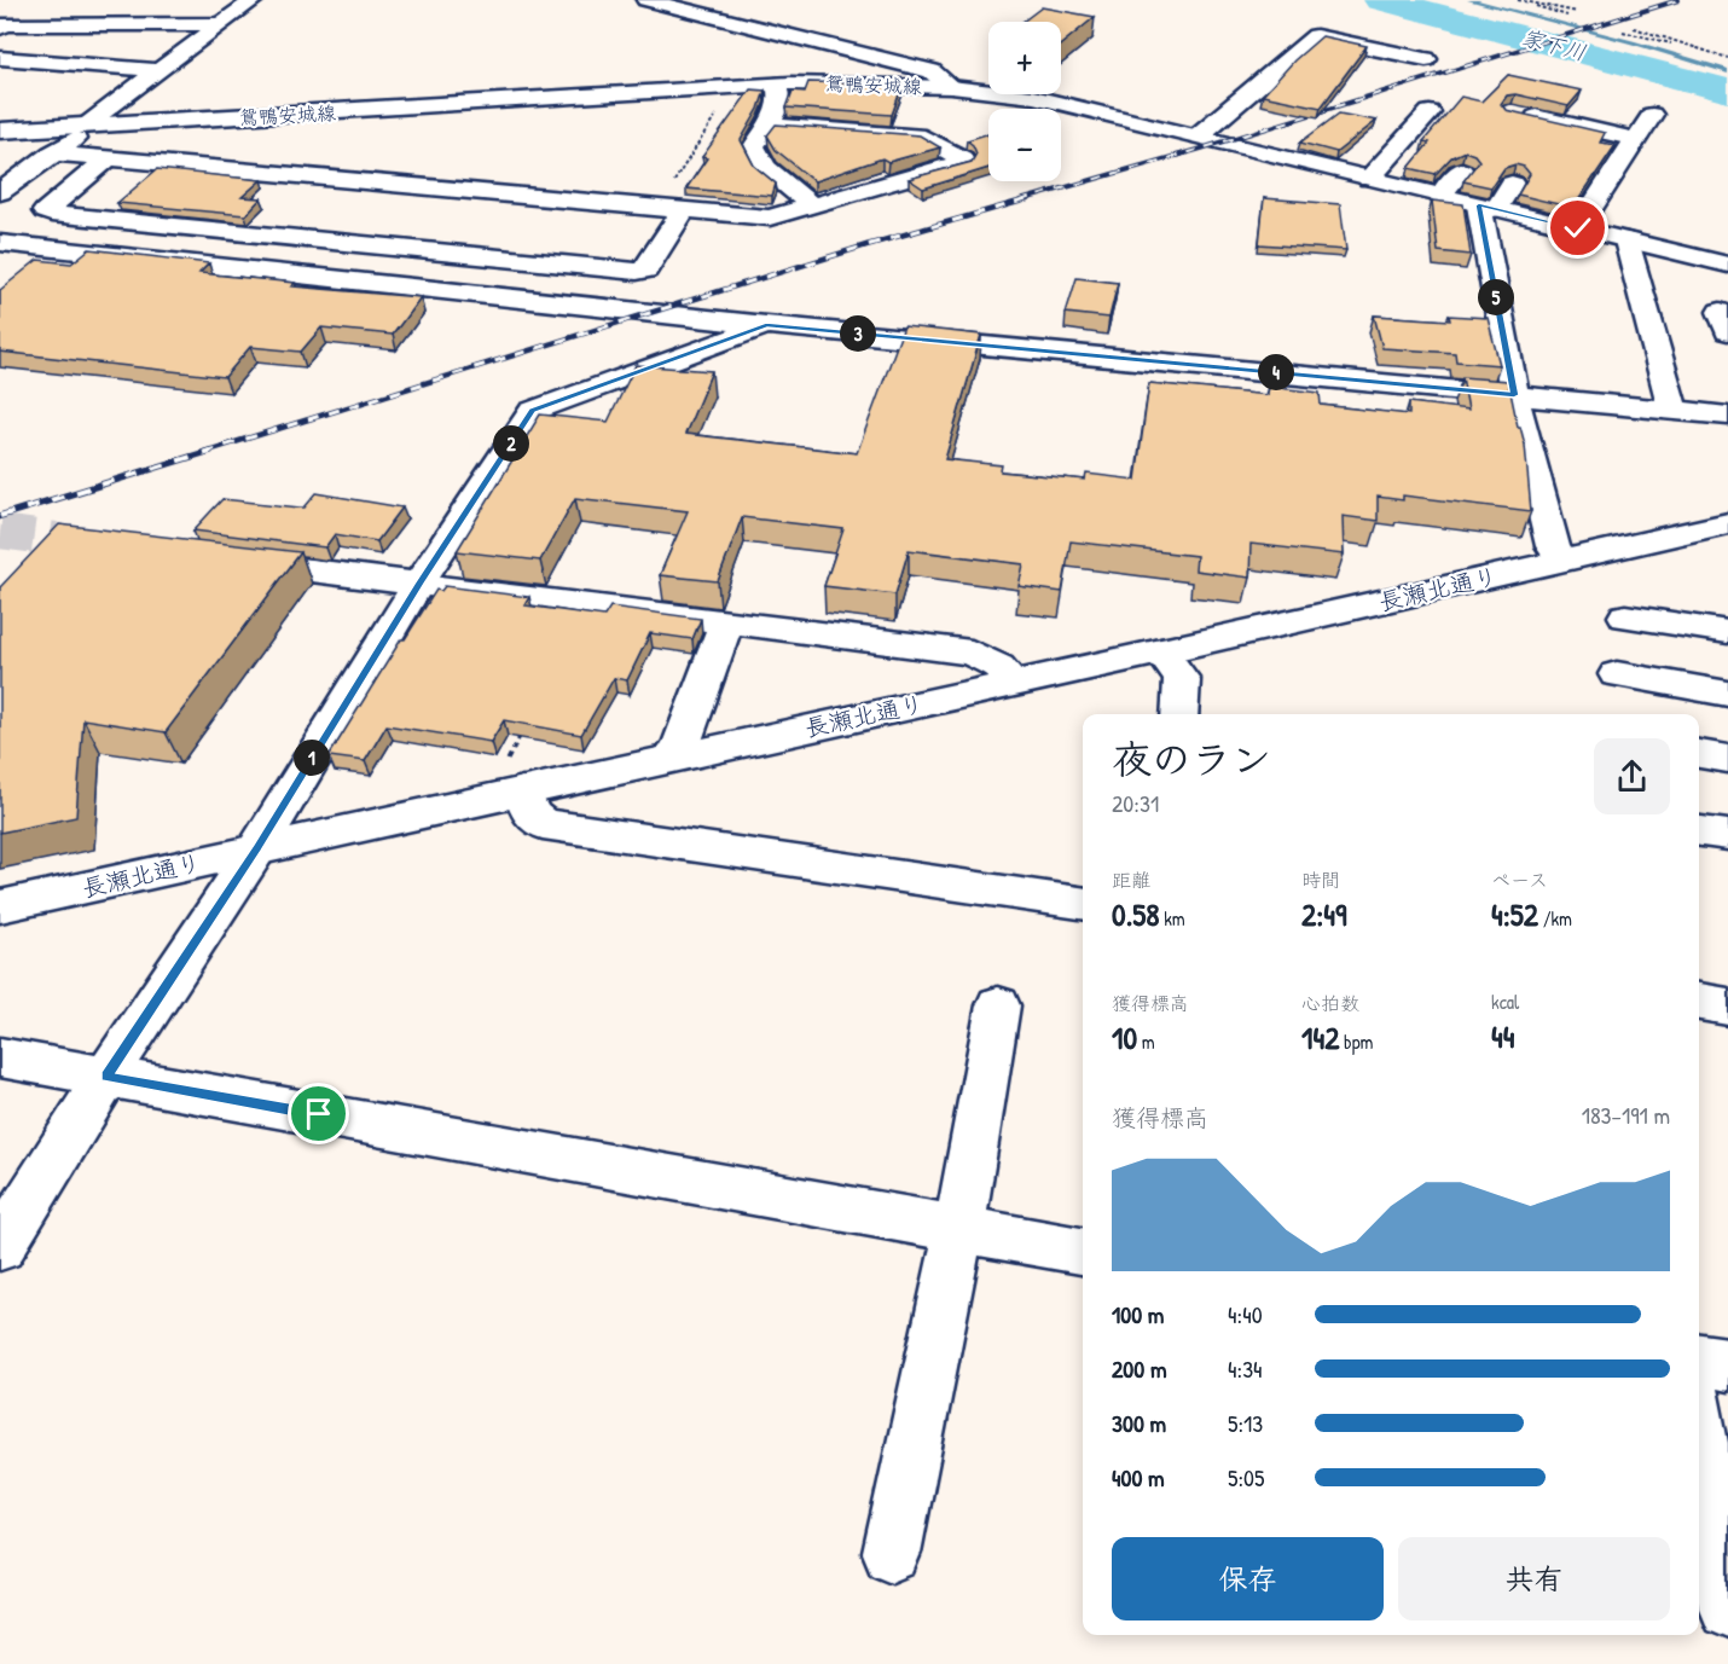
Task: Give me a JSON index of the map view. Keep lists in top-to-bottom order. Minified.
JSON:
{"streets":{"street":["鴛鴨安城線","長瀬北通り"]},"water":["家下川"],"page":{"map_buttons":["+","−"],"pins":["5","3","4","2","1"],"heading":["夜のラン","20:31"],"stats":[["距離","0.58 km"],["時間","2:49"],["ペース","4:52 /km"],["獲得標高","10 m"],["心拍数","142 bpm"],["kcal","44"]],"chart":["獲得標高","183–191 m"],"list":[{"name":"100 m","note":"4:40"},{"name":"200 m","note":"4:34"},{"name":"300 m","note":"5:13"},{"name":"400 m","note":"5:05"}],"buttons":["保存","共有"]}}
